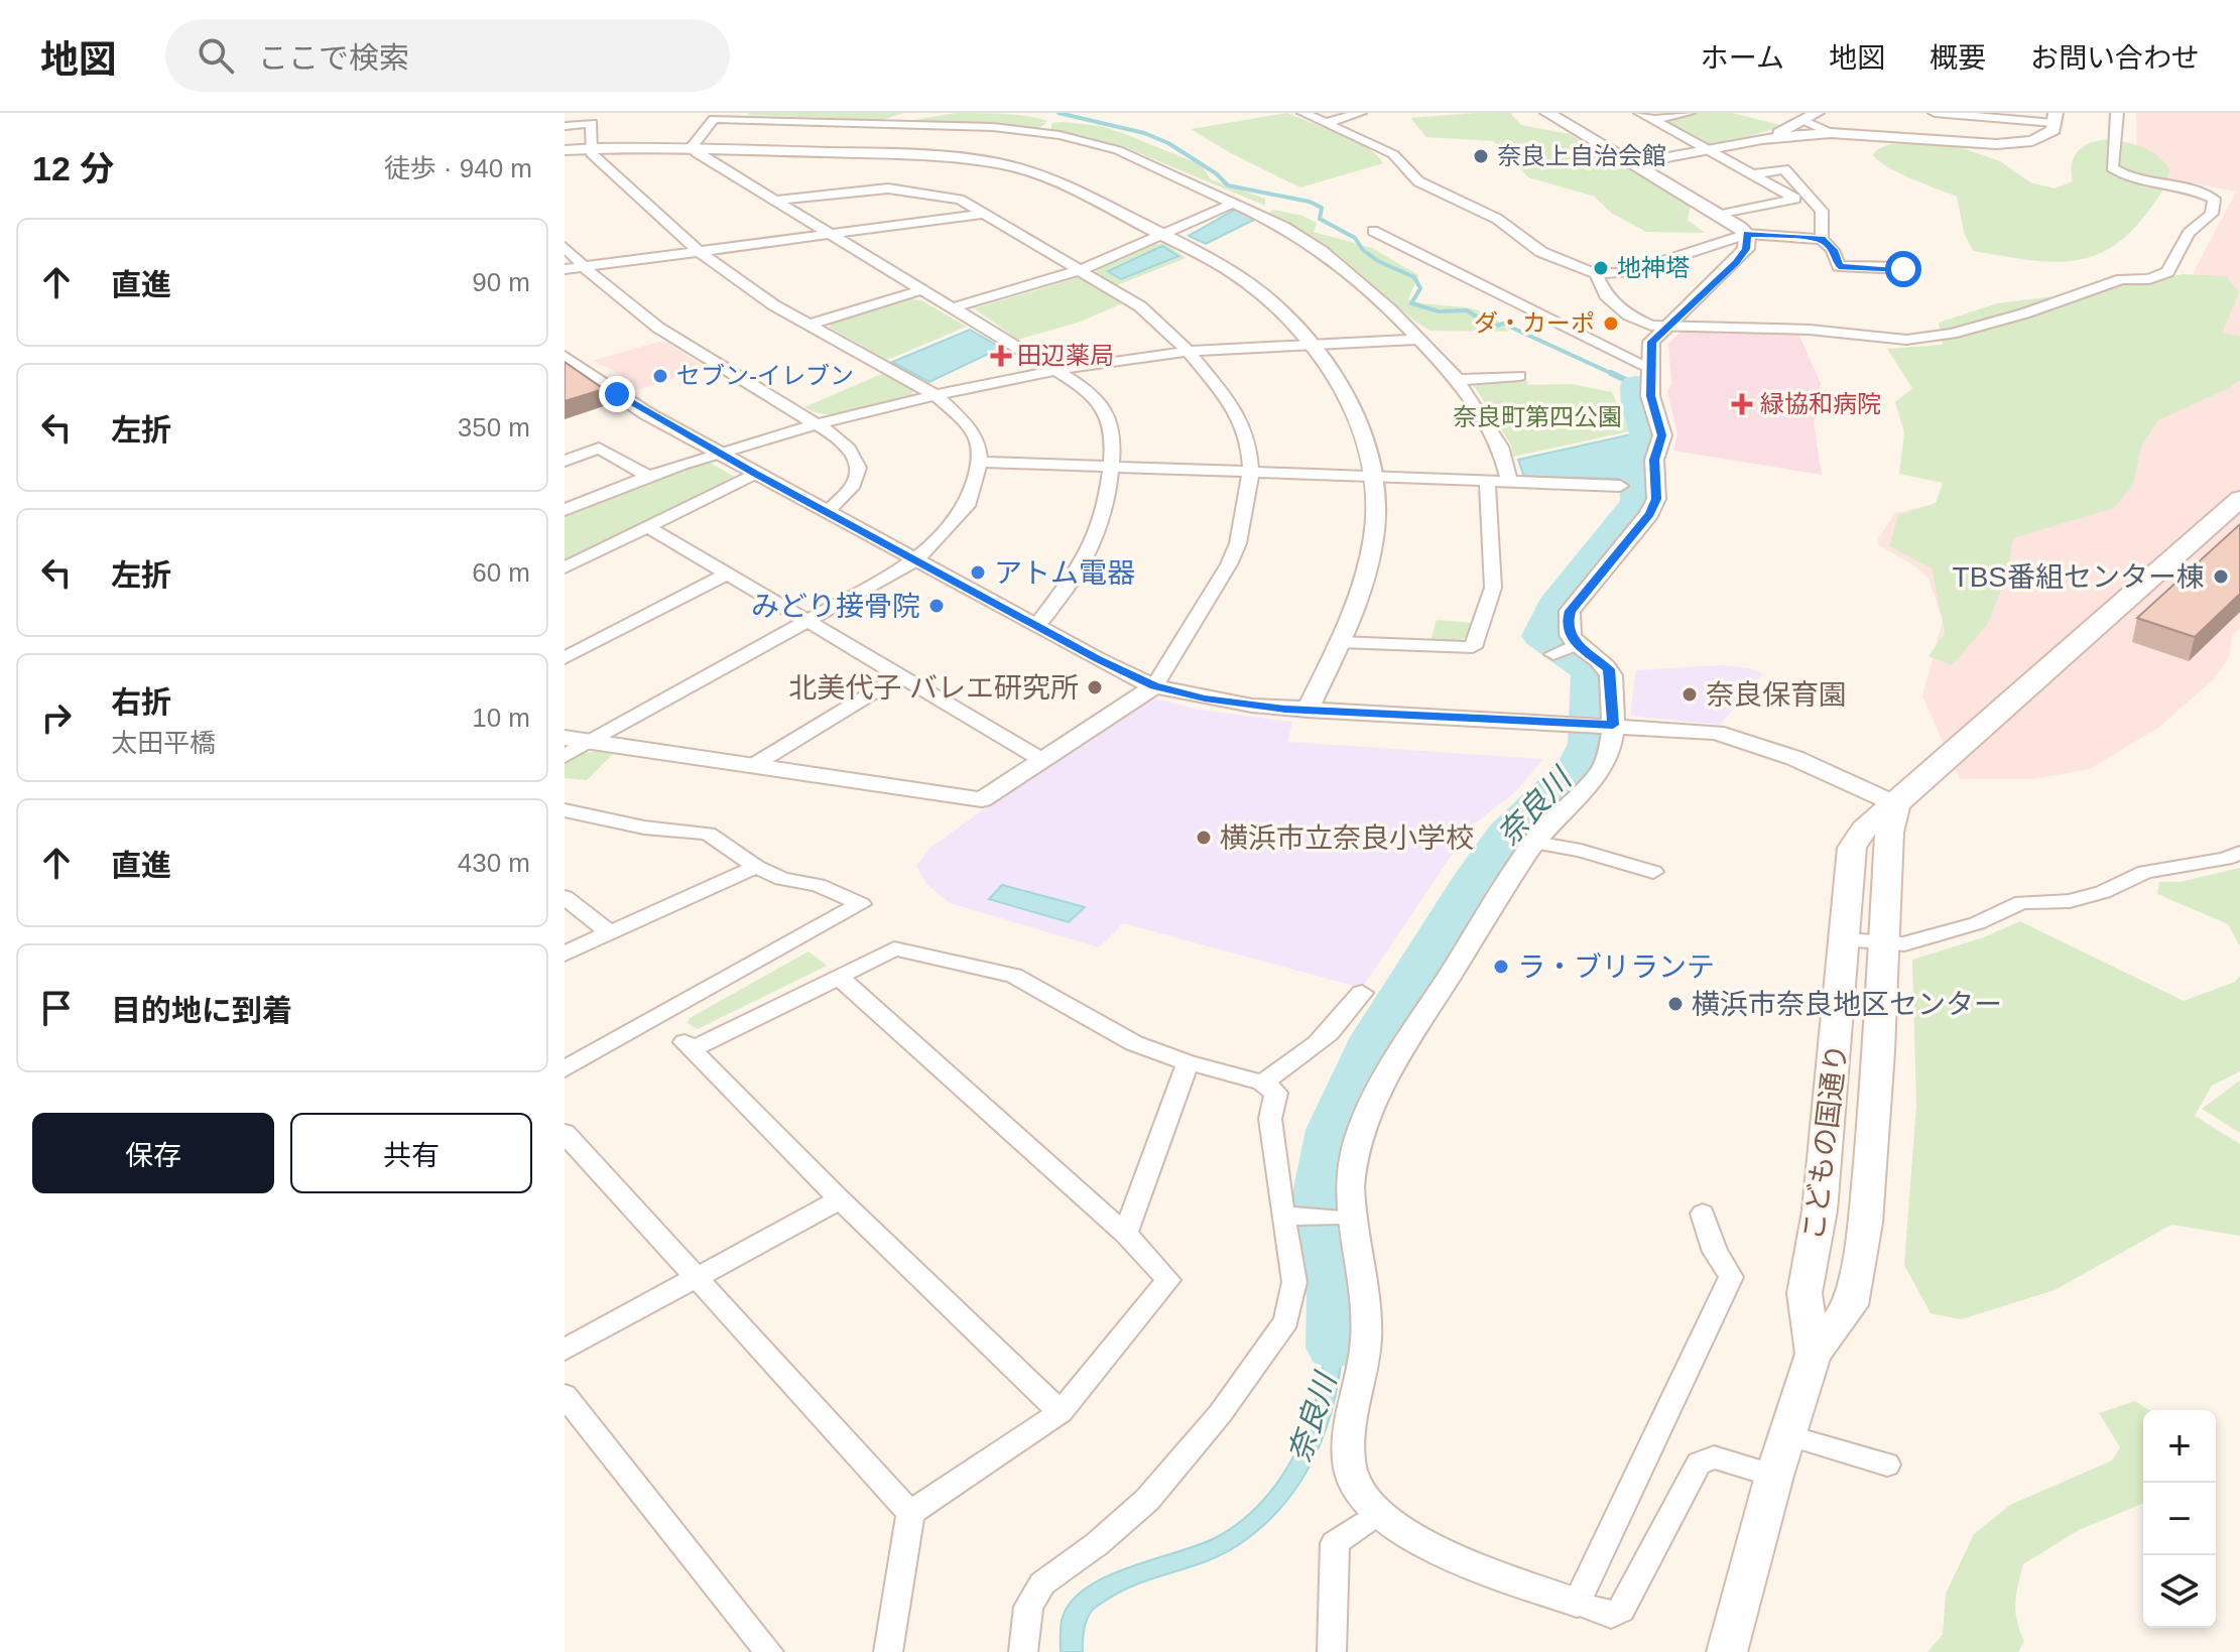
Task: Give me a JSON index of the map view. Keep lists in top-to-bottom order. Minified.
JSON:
{"streets":{"main road":["こどもの国通り"]},"water":["奈良川"],"parks":["奈良町第四公園"],"places":{"other":["奈良上自治会館","地神塔","ダ・カーポ","セブン-イレブン","アトム電器","TBS番組センター棟","みどり接骨院","北美代子 バレエ研究所","奈良保育園","横浜市立奈良小学校","ラ・ブリランテ","横浜市奈良地区センター"],"health":["田辺薬局","緑協和病院"]},"page":{"header":"地図","search":"ここで検索","nav":["ホーム","地図","概要","お問い合わせ"],"heading":["12 分","徒歩 · 940 m"],"list":[["直進","90 m"],["左折","350 m"],["左折","60 m"],["右折","太田平橋","10 m"],["直進","430 m"],"目的地に到着"],"buttons":["保存","共有"],"map_buttons":["+","−"]}}
